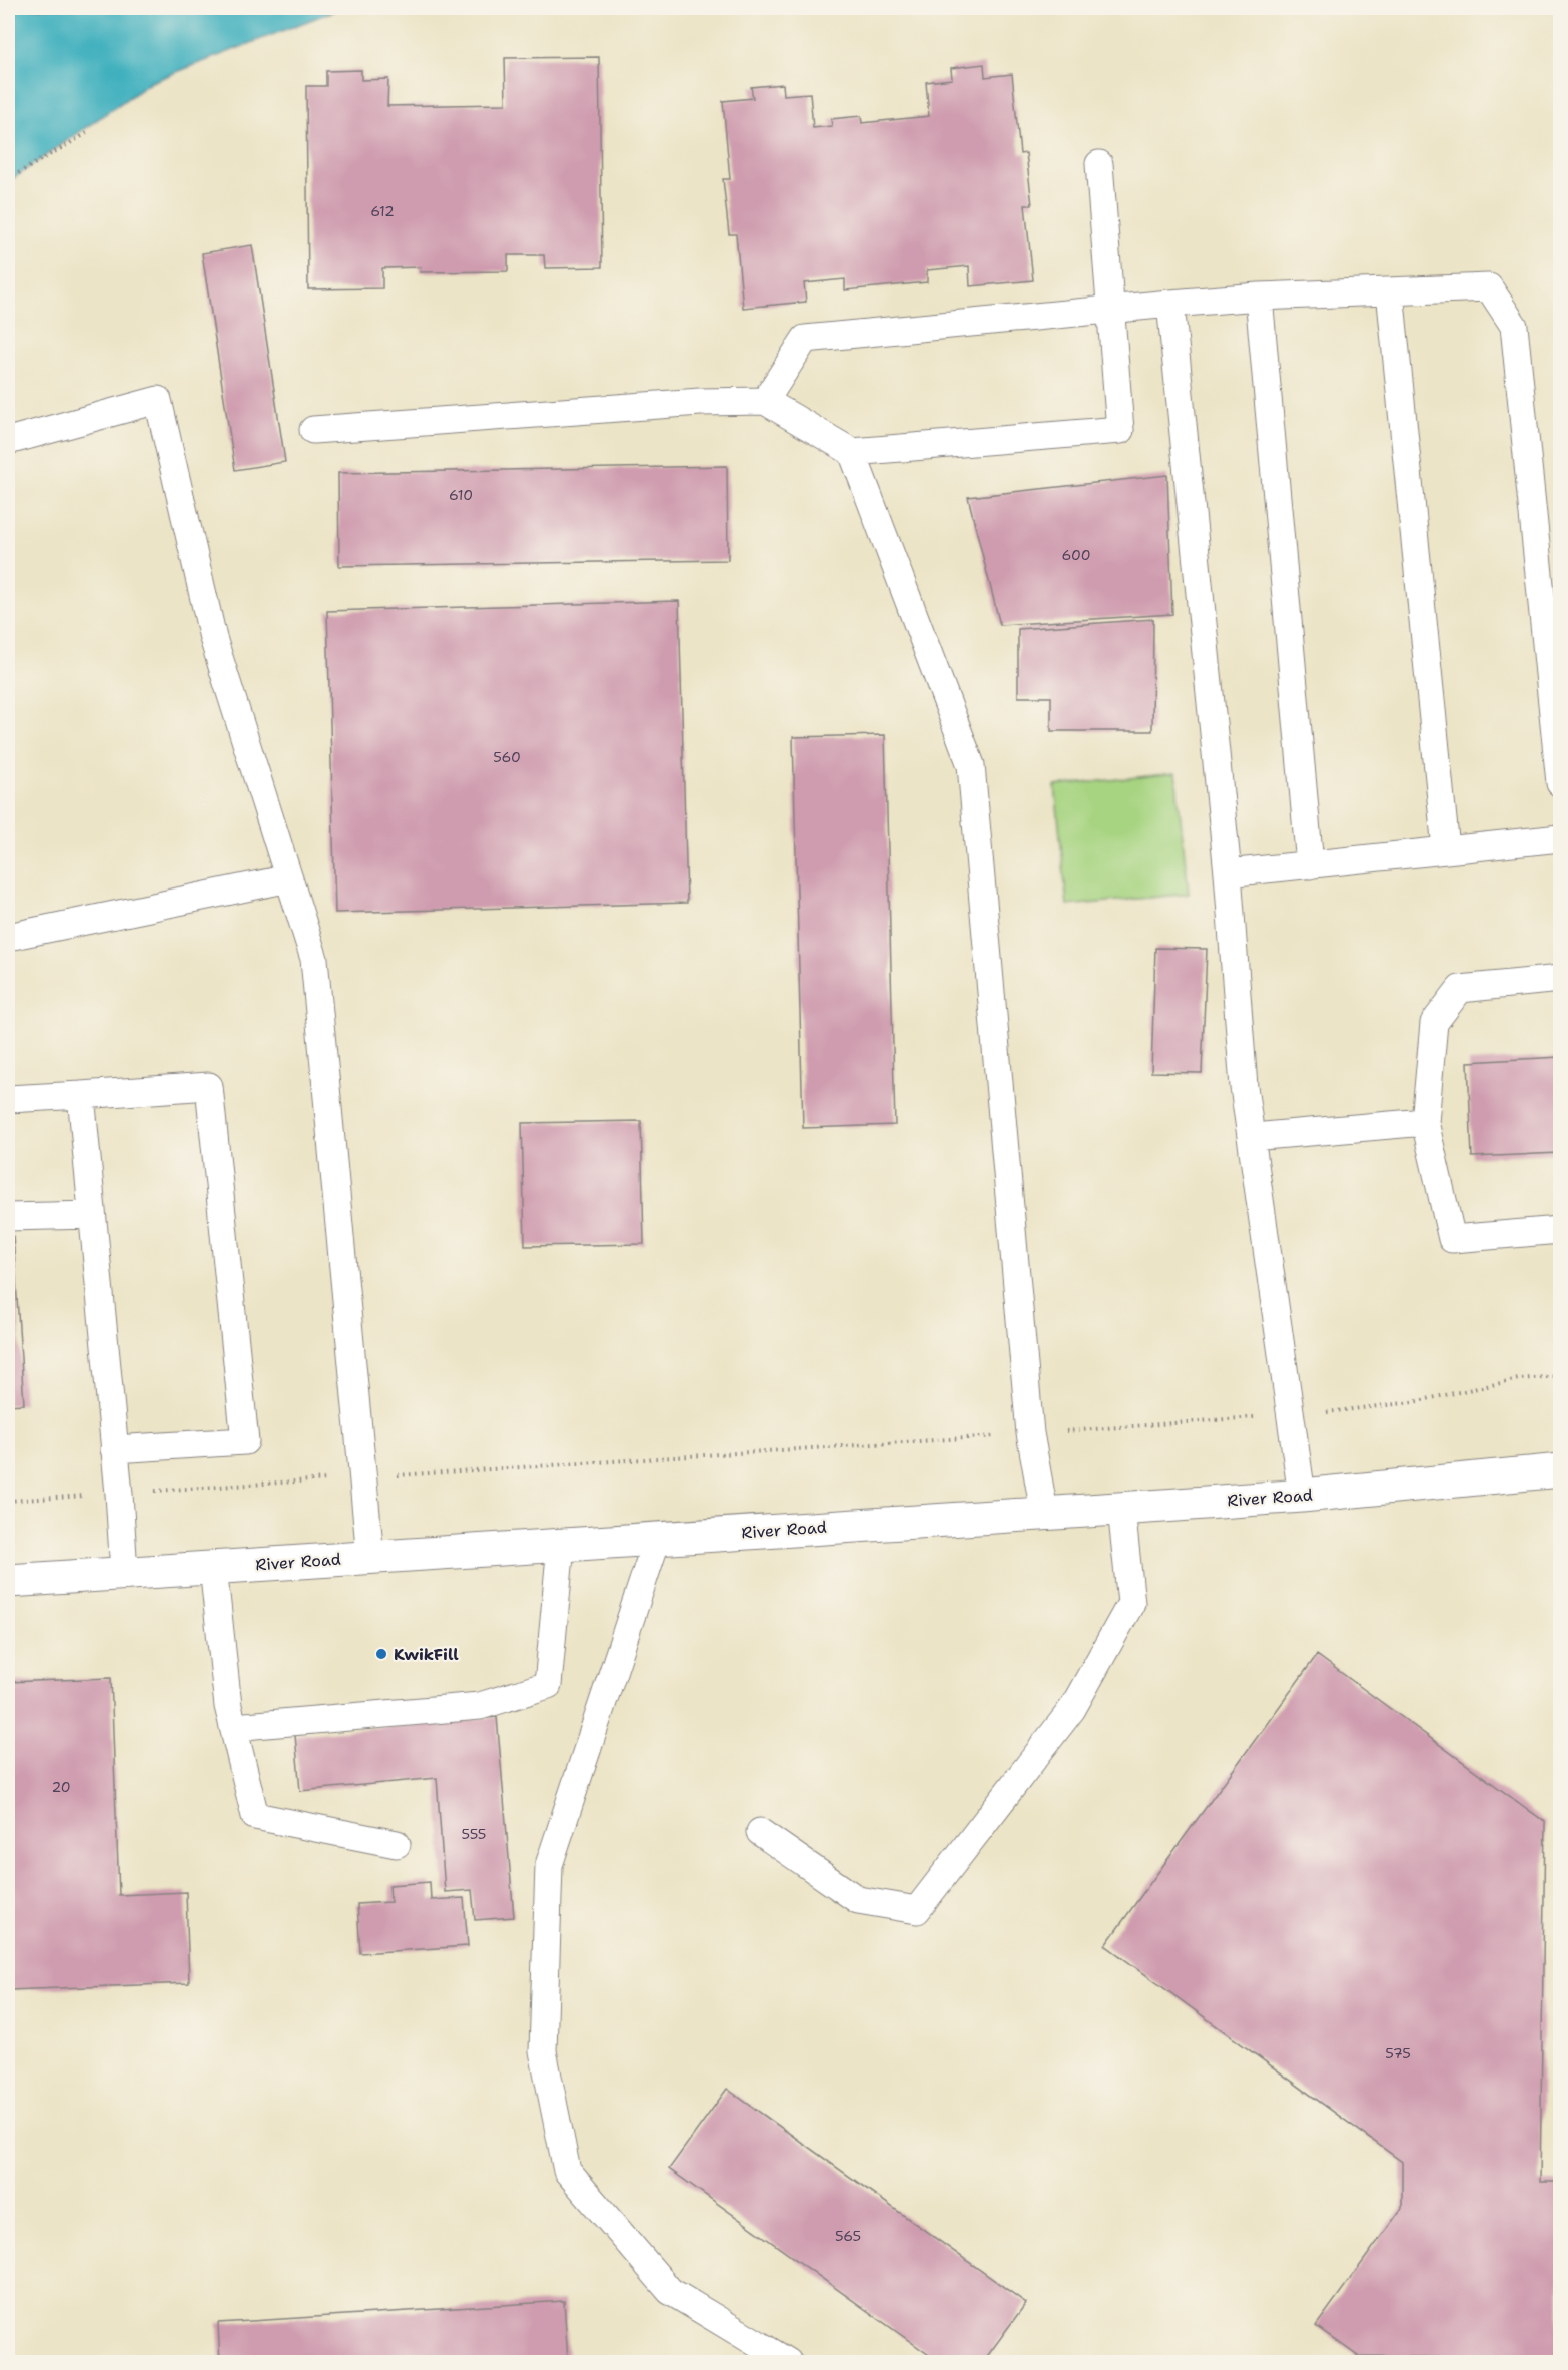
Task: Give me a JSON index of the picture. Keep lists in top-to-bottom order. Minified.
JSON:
{"streets":{"main road":["River Road"]},"places":["KwikFill"],"house_numbers":["612","610","600","560","20","555","575","565"]}
